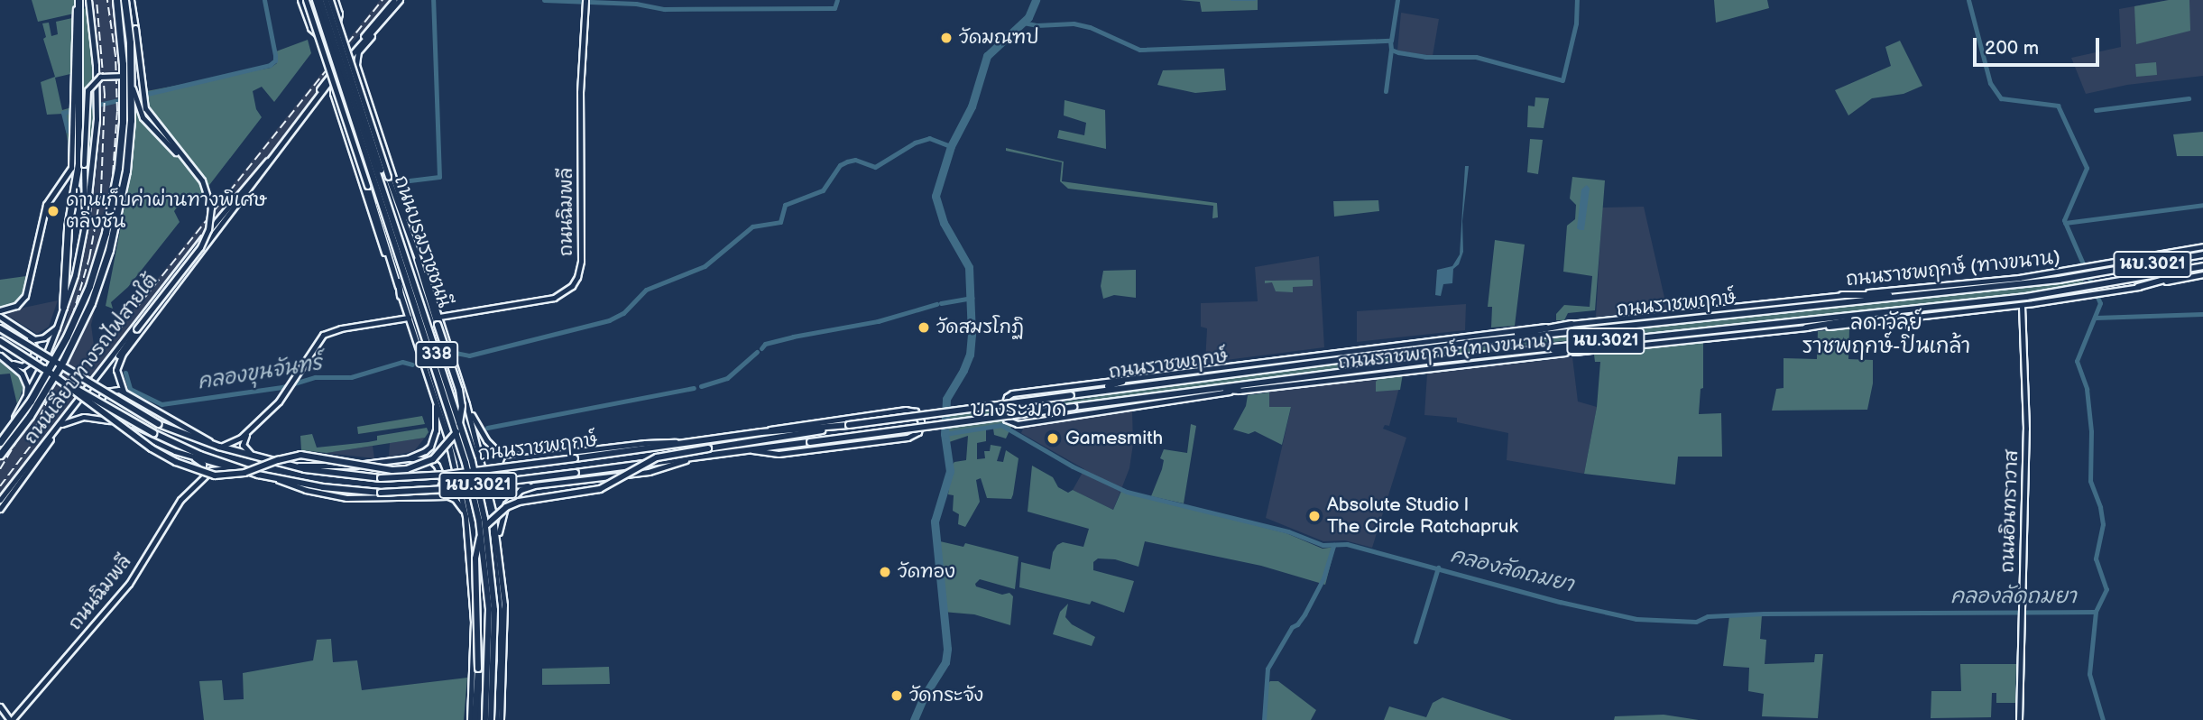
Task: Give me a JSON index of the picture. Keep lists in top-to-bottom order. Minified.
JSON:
{"streets":{"main road":["ถนนฉิมพลี","ถนนบรมราชชนนี","นบ.3021","ถนนราชพฤกษ์ (ทางขนาน)","ถนนราชพฤกษ์","338","ถนนเลียบทางรถไฟสายใต้","ถนนอินทราวาส"]},"crossings":[["ถนนฉิมพลี","338"],["ถนนบรมราชชนนี","338"],["ถนนราชพฤกษ์ (ทางขนาน)","ถนนอินทราวาส"],["ถนนราชพฤกษ์","338"],["ถนนราชพฤกษ์","ถนนเลียบทางรถไฟสายใต้"]],"districts":["ลดาวัลย์ ราชพฤกษ์-ปิ่นเกล้า","บางระมาด"],"water":["คลองขุนจันทร์","คลองลัดถมยา"],"places":["วัดมณฑป","ด่านเก็บค่าผ่านทางพิเศษ ตลิ่งชัน","วัดสมรโกฏิ","Gamesmith","Absolute Studio | The Circle Ratchapruk","วัดทอง","วัดกระจัง"],"scale_bar":"200 m"}
